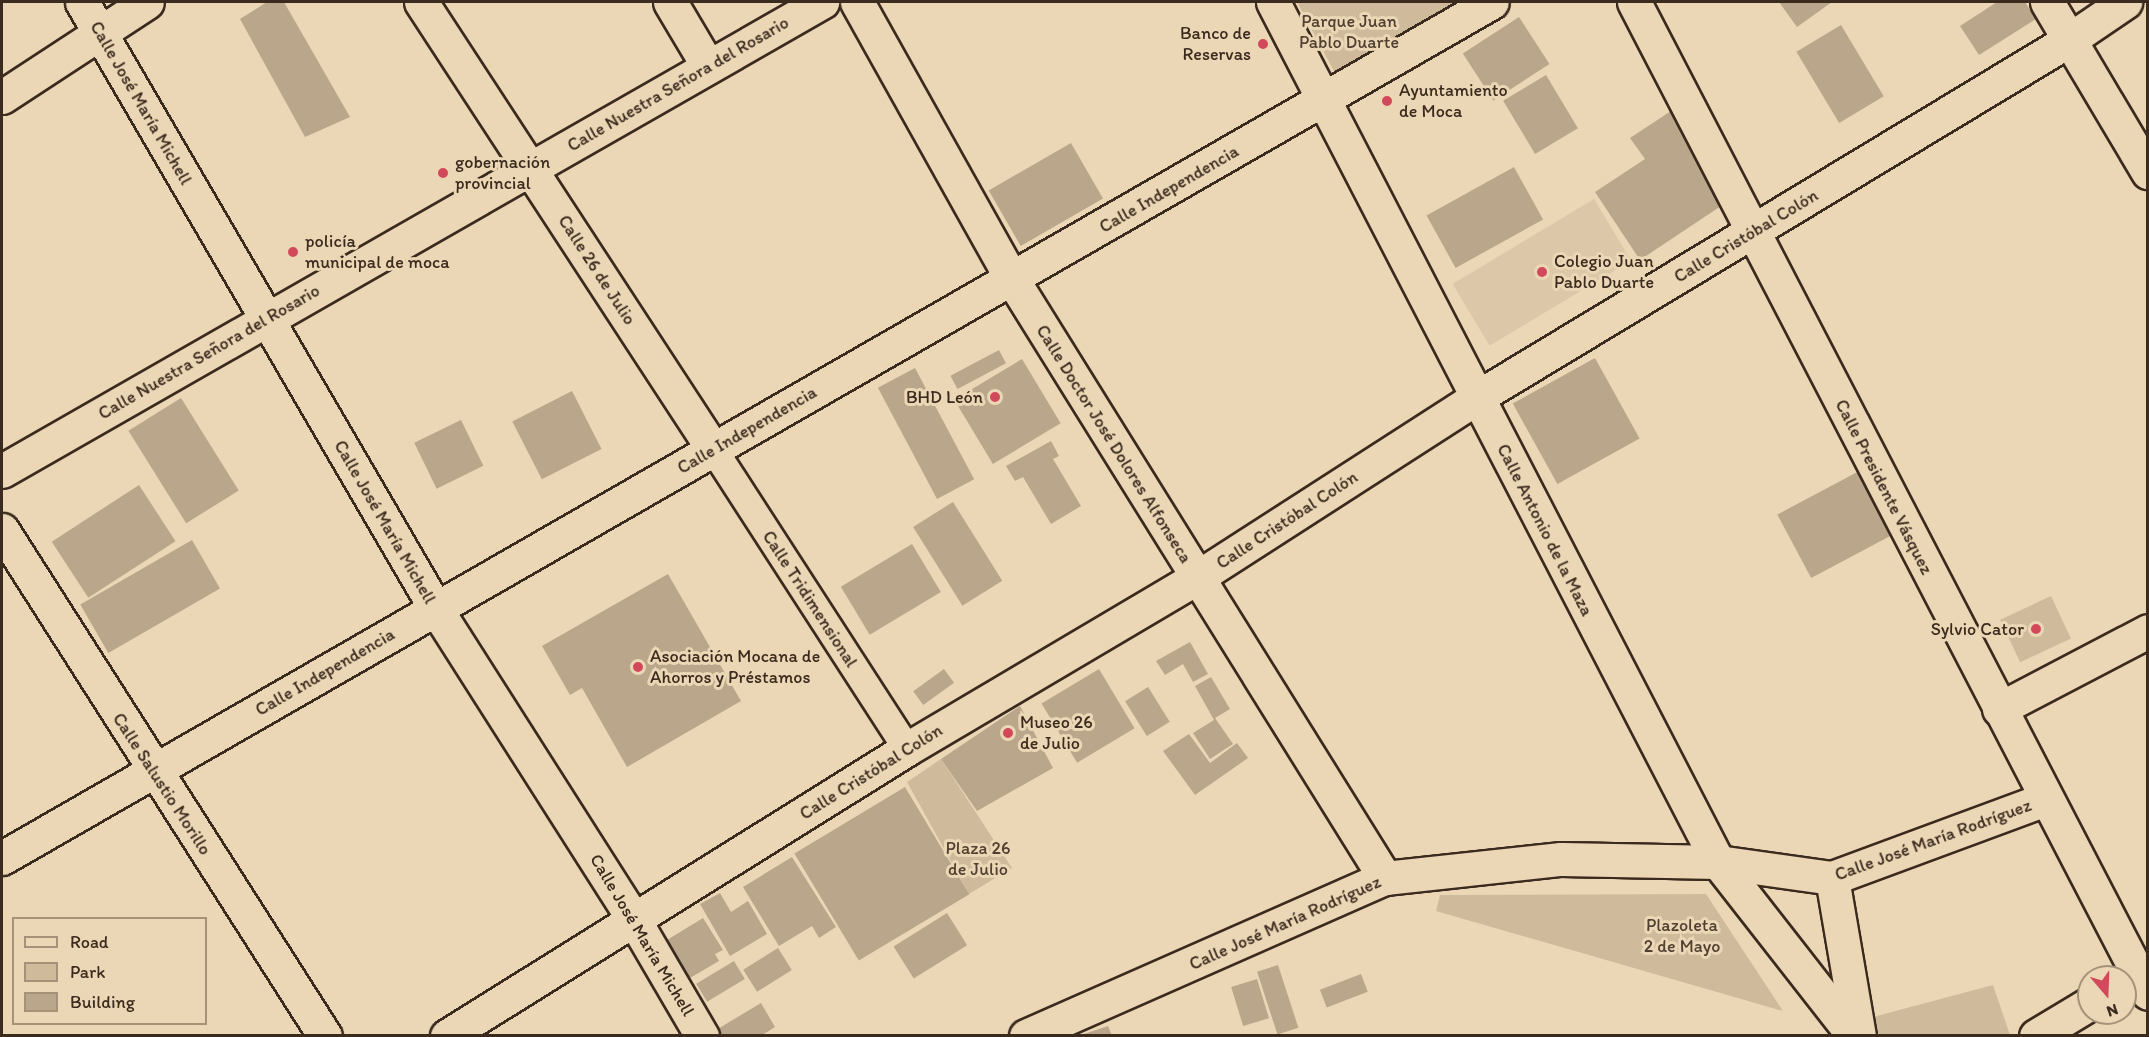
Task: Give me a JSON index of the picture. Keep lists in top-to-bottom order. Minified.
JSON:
{"streets":{"street":["Calle Nuestra Señora del Rosario","Calle José María Michell","Calle Independencia","Calle Cristóbal Colón","Calle 26 de Julio","Calle Doctor José Dolores Alfonseca","Calle Presidente Vásquez","Calle Antonio de la Maza","Calle Tridimensional","Calle Salustio Morillo","Calle José María Rodríguez"]},"crossings":[["Calle Nuestra Señora del Rosario","Calle José María Michell"],["Calle Nuestra Señora del Rosario","Calle 26 de Julio"],["Calle José María Michell","Calle Independencia"],["Calle José María Michell","Calle Cristóbal Colón"],["Calle Independencia","Calle 26 de Julio"],["Calle Independencia","Calle Doctor José Dolores Alfonseca"],["Calle Independencia","Calle Antonio de la Maza"],["Calle Independencia","Calle Tridimensional"],["Calle Independencia","Calle Salustio Morillo"],["Calle Cristóbal Colón","Calle Doctor José Dolores Alfonseca"],["Calle Cristóbal Colón","Calle Presidente Vásquez"],["Calle Cristóbal Colón","Calle Antonio de la Maza"],["Calle Cristóbal Colón","Calle Tridimensional"],["Calle 26 de Julio","Calle Tridimensional"],["Calle Doctor José Dolores Alfonseca","Calle José María Rodríguez"],["Calle Presidente Vásquez","Calle José María Rodríguez"],["Calle Antonio de la Maza","Calle José María Rodríguez"]],"parks":["Parque Juan Pablo Duarte","Plaza 26 de Julio","Plazoleta 2 de Mayo"],"places":["Banco de Reservas","Ayuntamiento de Moca","gobernación provincial","policía municipal de moca","Colegio Juan Pablo Duarte","BHD León","Sylvio Cator","Asociación Mocana de Ahorros y Préstamos","Museo 26 de Julio"],"legend":["Road","Park","Building"],"north":"bottom"}
